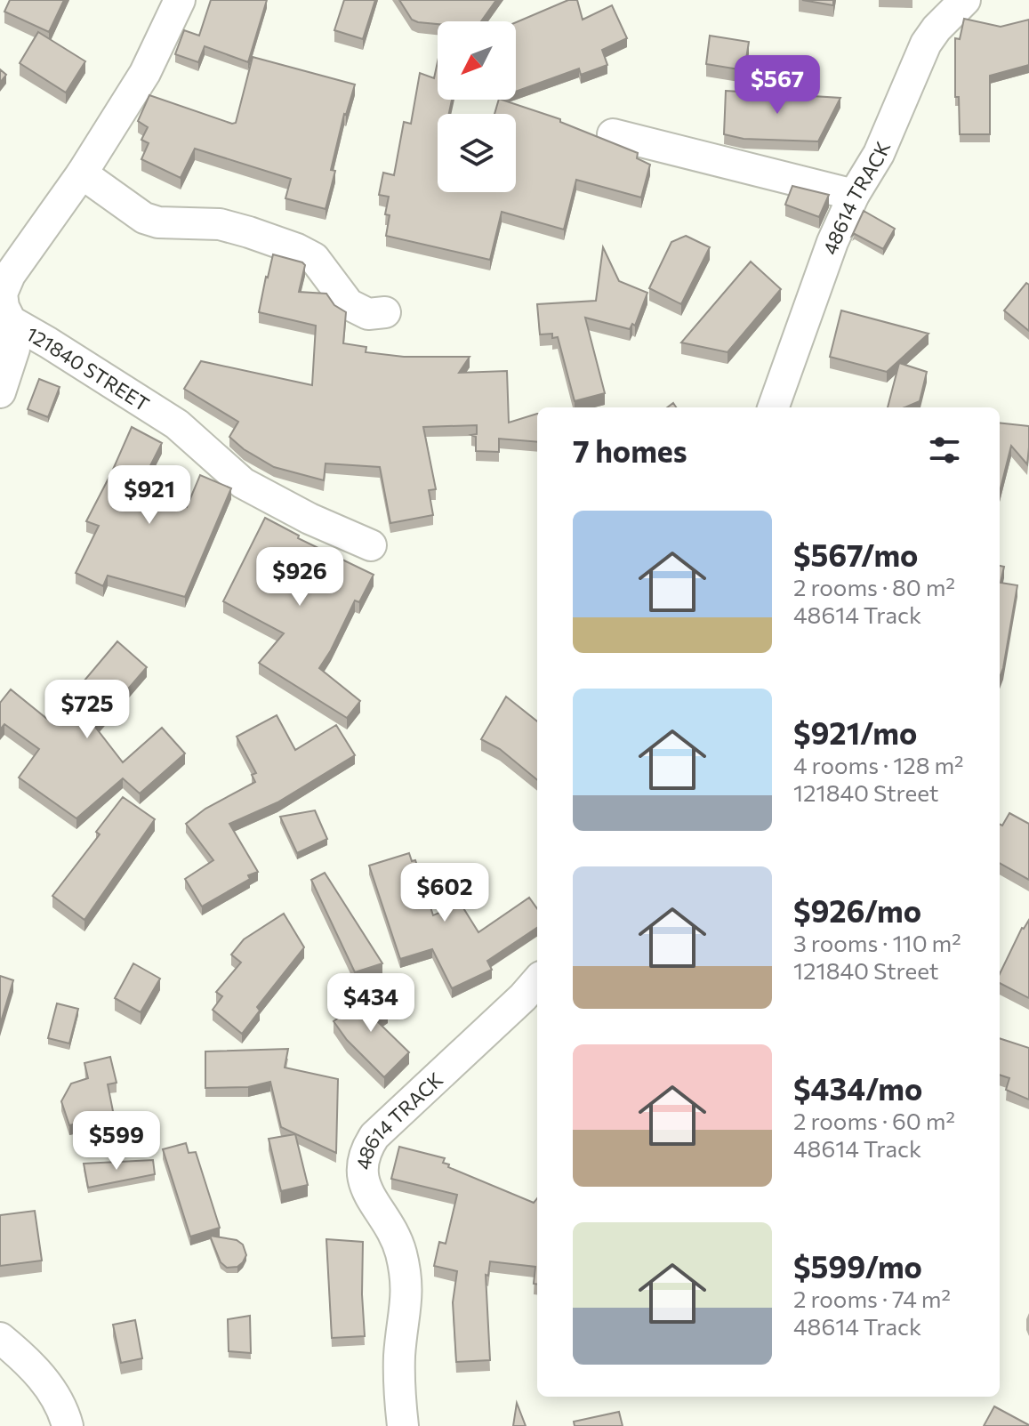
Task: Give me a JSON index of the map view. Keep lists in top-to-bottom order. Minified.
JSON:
{"streets":{"street":["48614 TRACK","121840 STREET"]},"north":"bottom left","page":{"price":["$567","$921","$926","$725","$602","$434","$599"],"heading":"7 homes","list":[{"name":"$567/mo","note":"2 rooms · 80 m² · 48614 Track"},{"name":"$921/mo","note":"4 rooms · 128 m² · 121840 Street"},{"name":"$926/mo","note":"3 rooms · 110 m² · 121840 Street"},{"name":"$434/mo","note":"2 rooms · 60 m² · 48614 Track"},{"name":"$599/mo","note":"2 rooms · 74 m² · 48614 Track"}]}}
